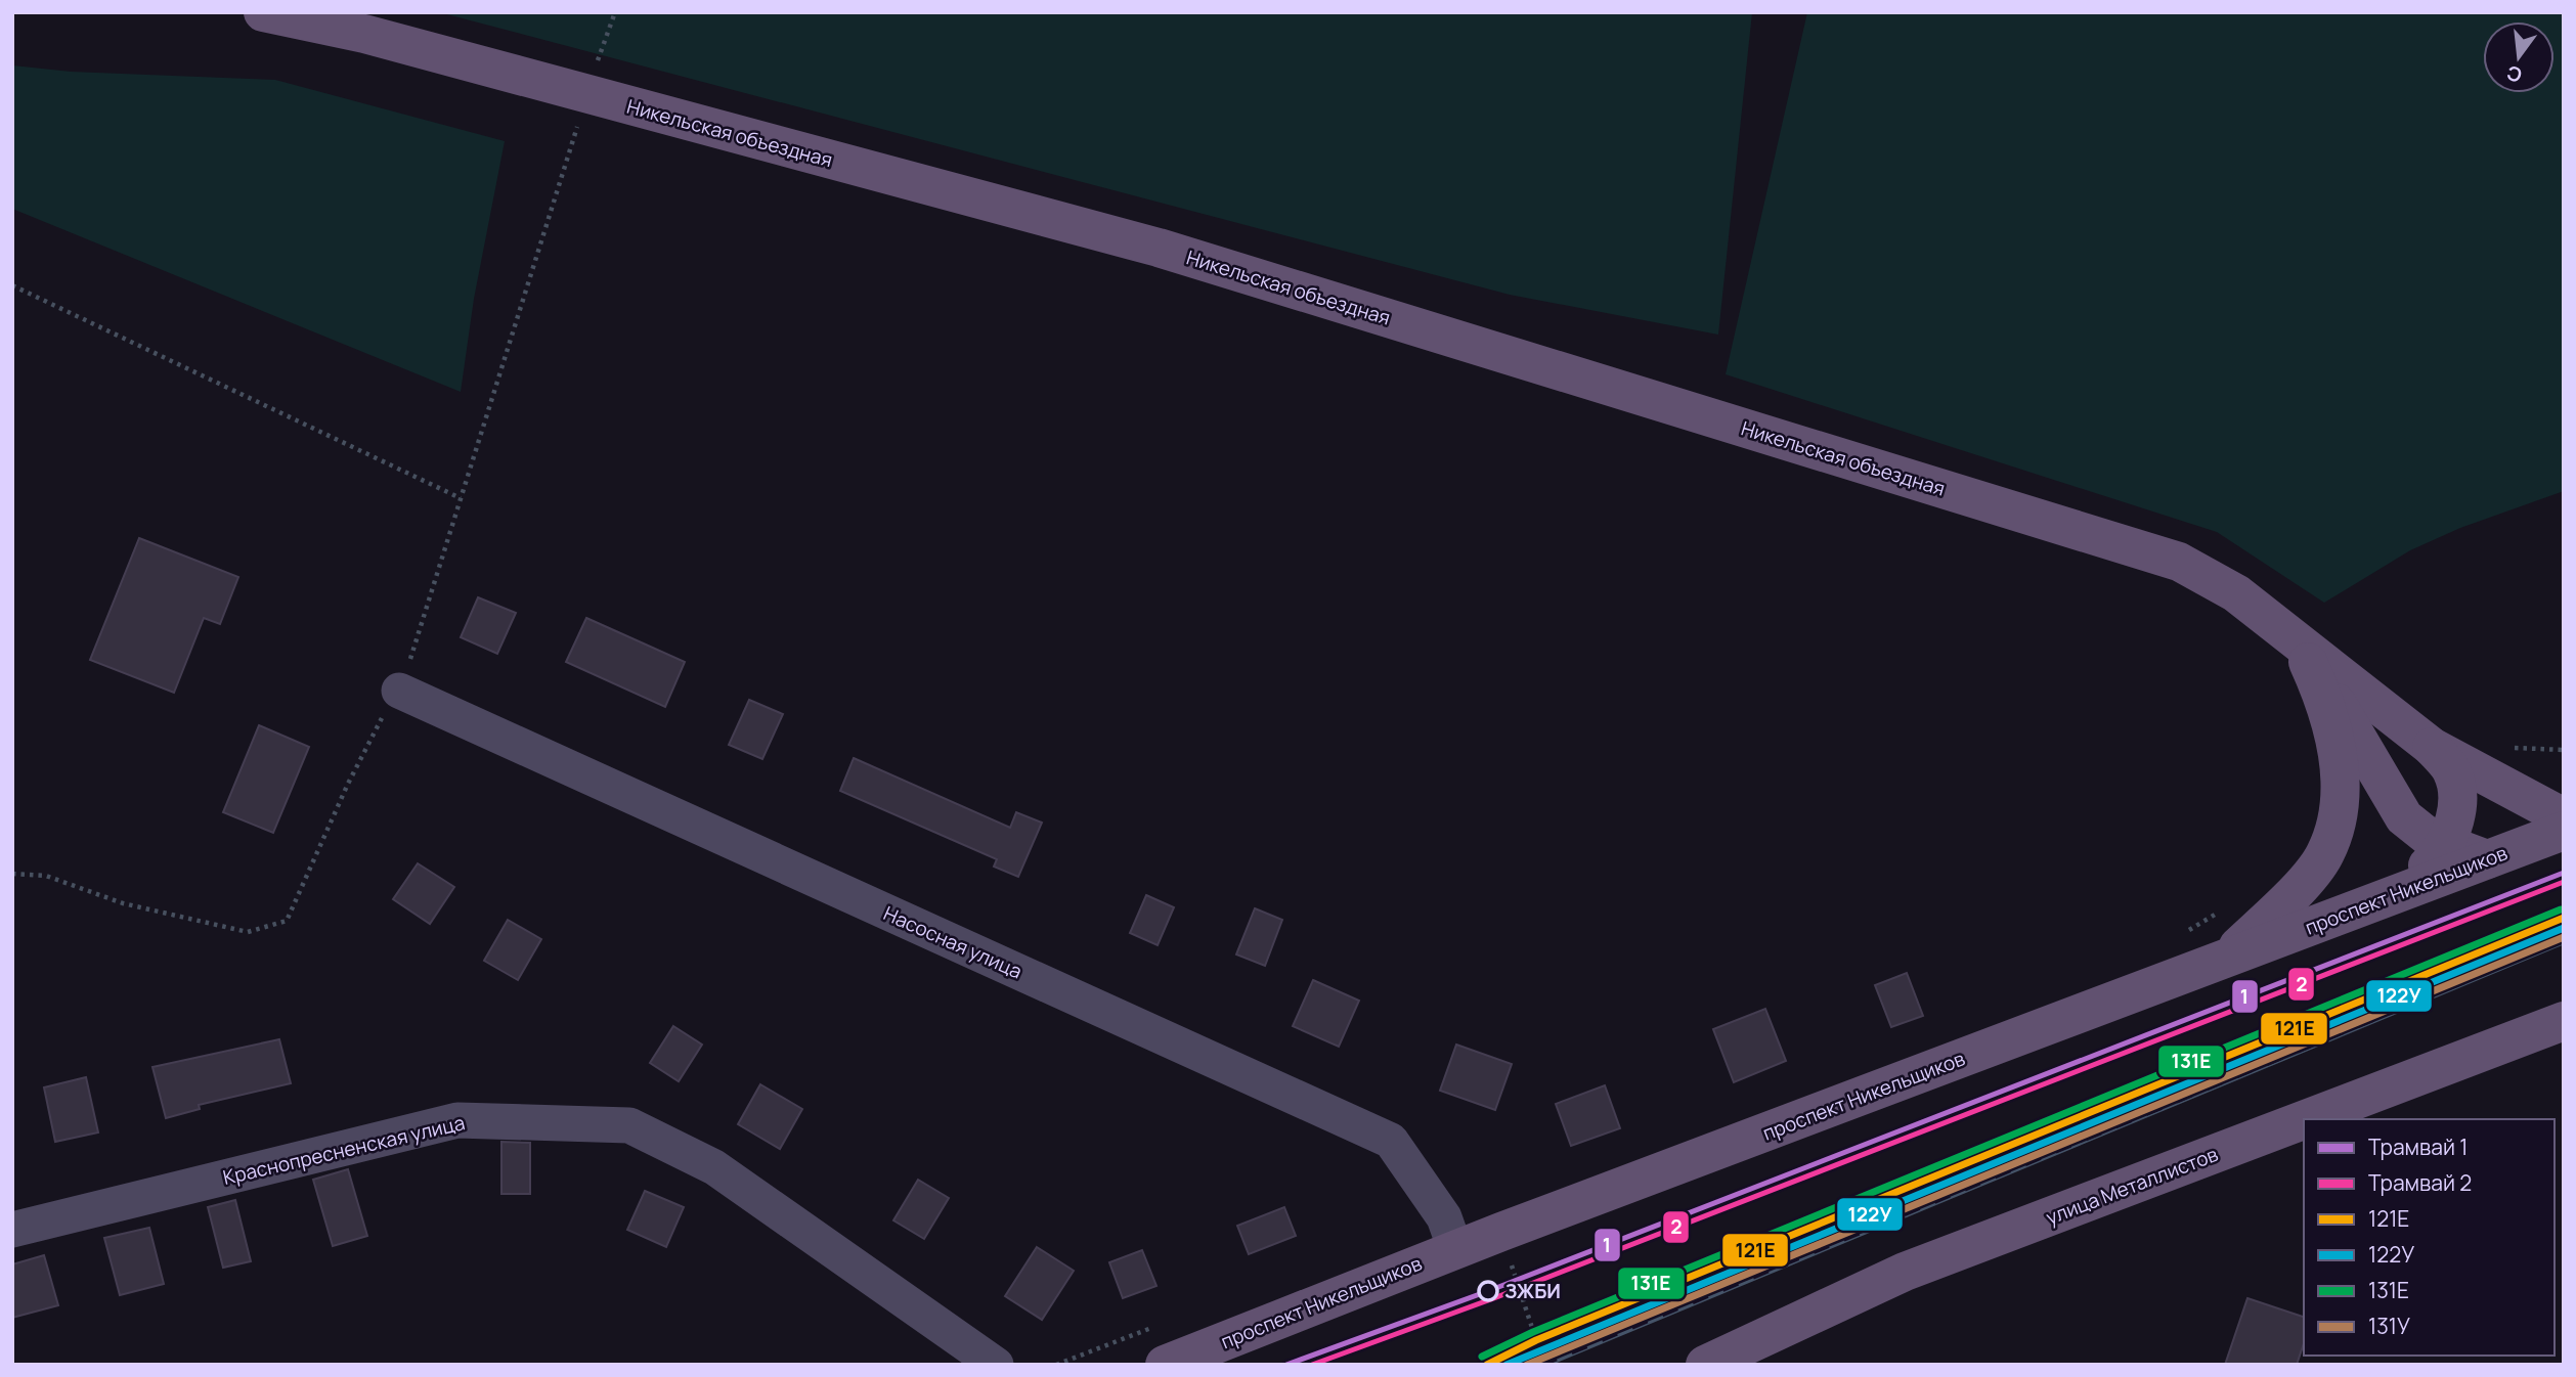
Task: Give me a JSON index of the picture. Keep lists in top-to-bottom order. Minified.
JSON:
{"streets":{"main road":["Никельская объездная","проспект Никельщиков","улица Металлистов"],"street":["Насосная улица","Краснопресненская улица"]},"crossings":[["проспект Никельщиков","Насосная улица"]],"places":["ЗЖБИ"],"lines":["tram line 1","tram line 2","transit line 131Е","transit line 121Е","transit line 122У","transit line 131У"],"legend":["Трамвай 1","Трамвай 2","121Е","122У","131Е","131У"],"north":"bottom"}
